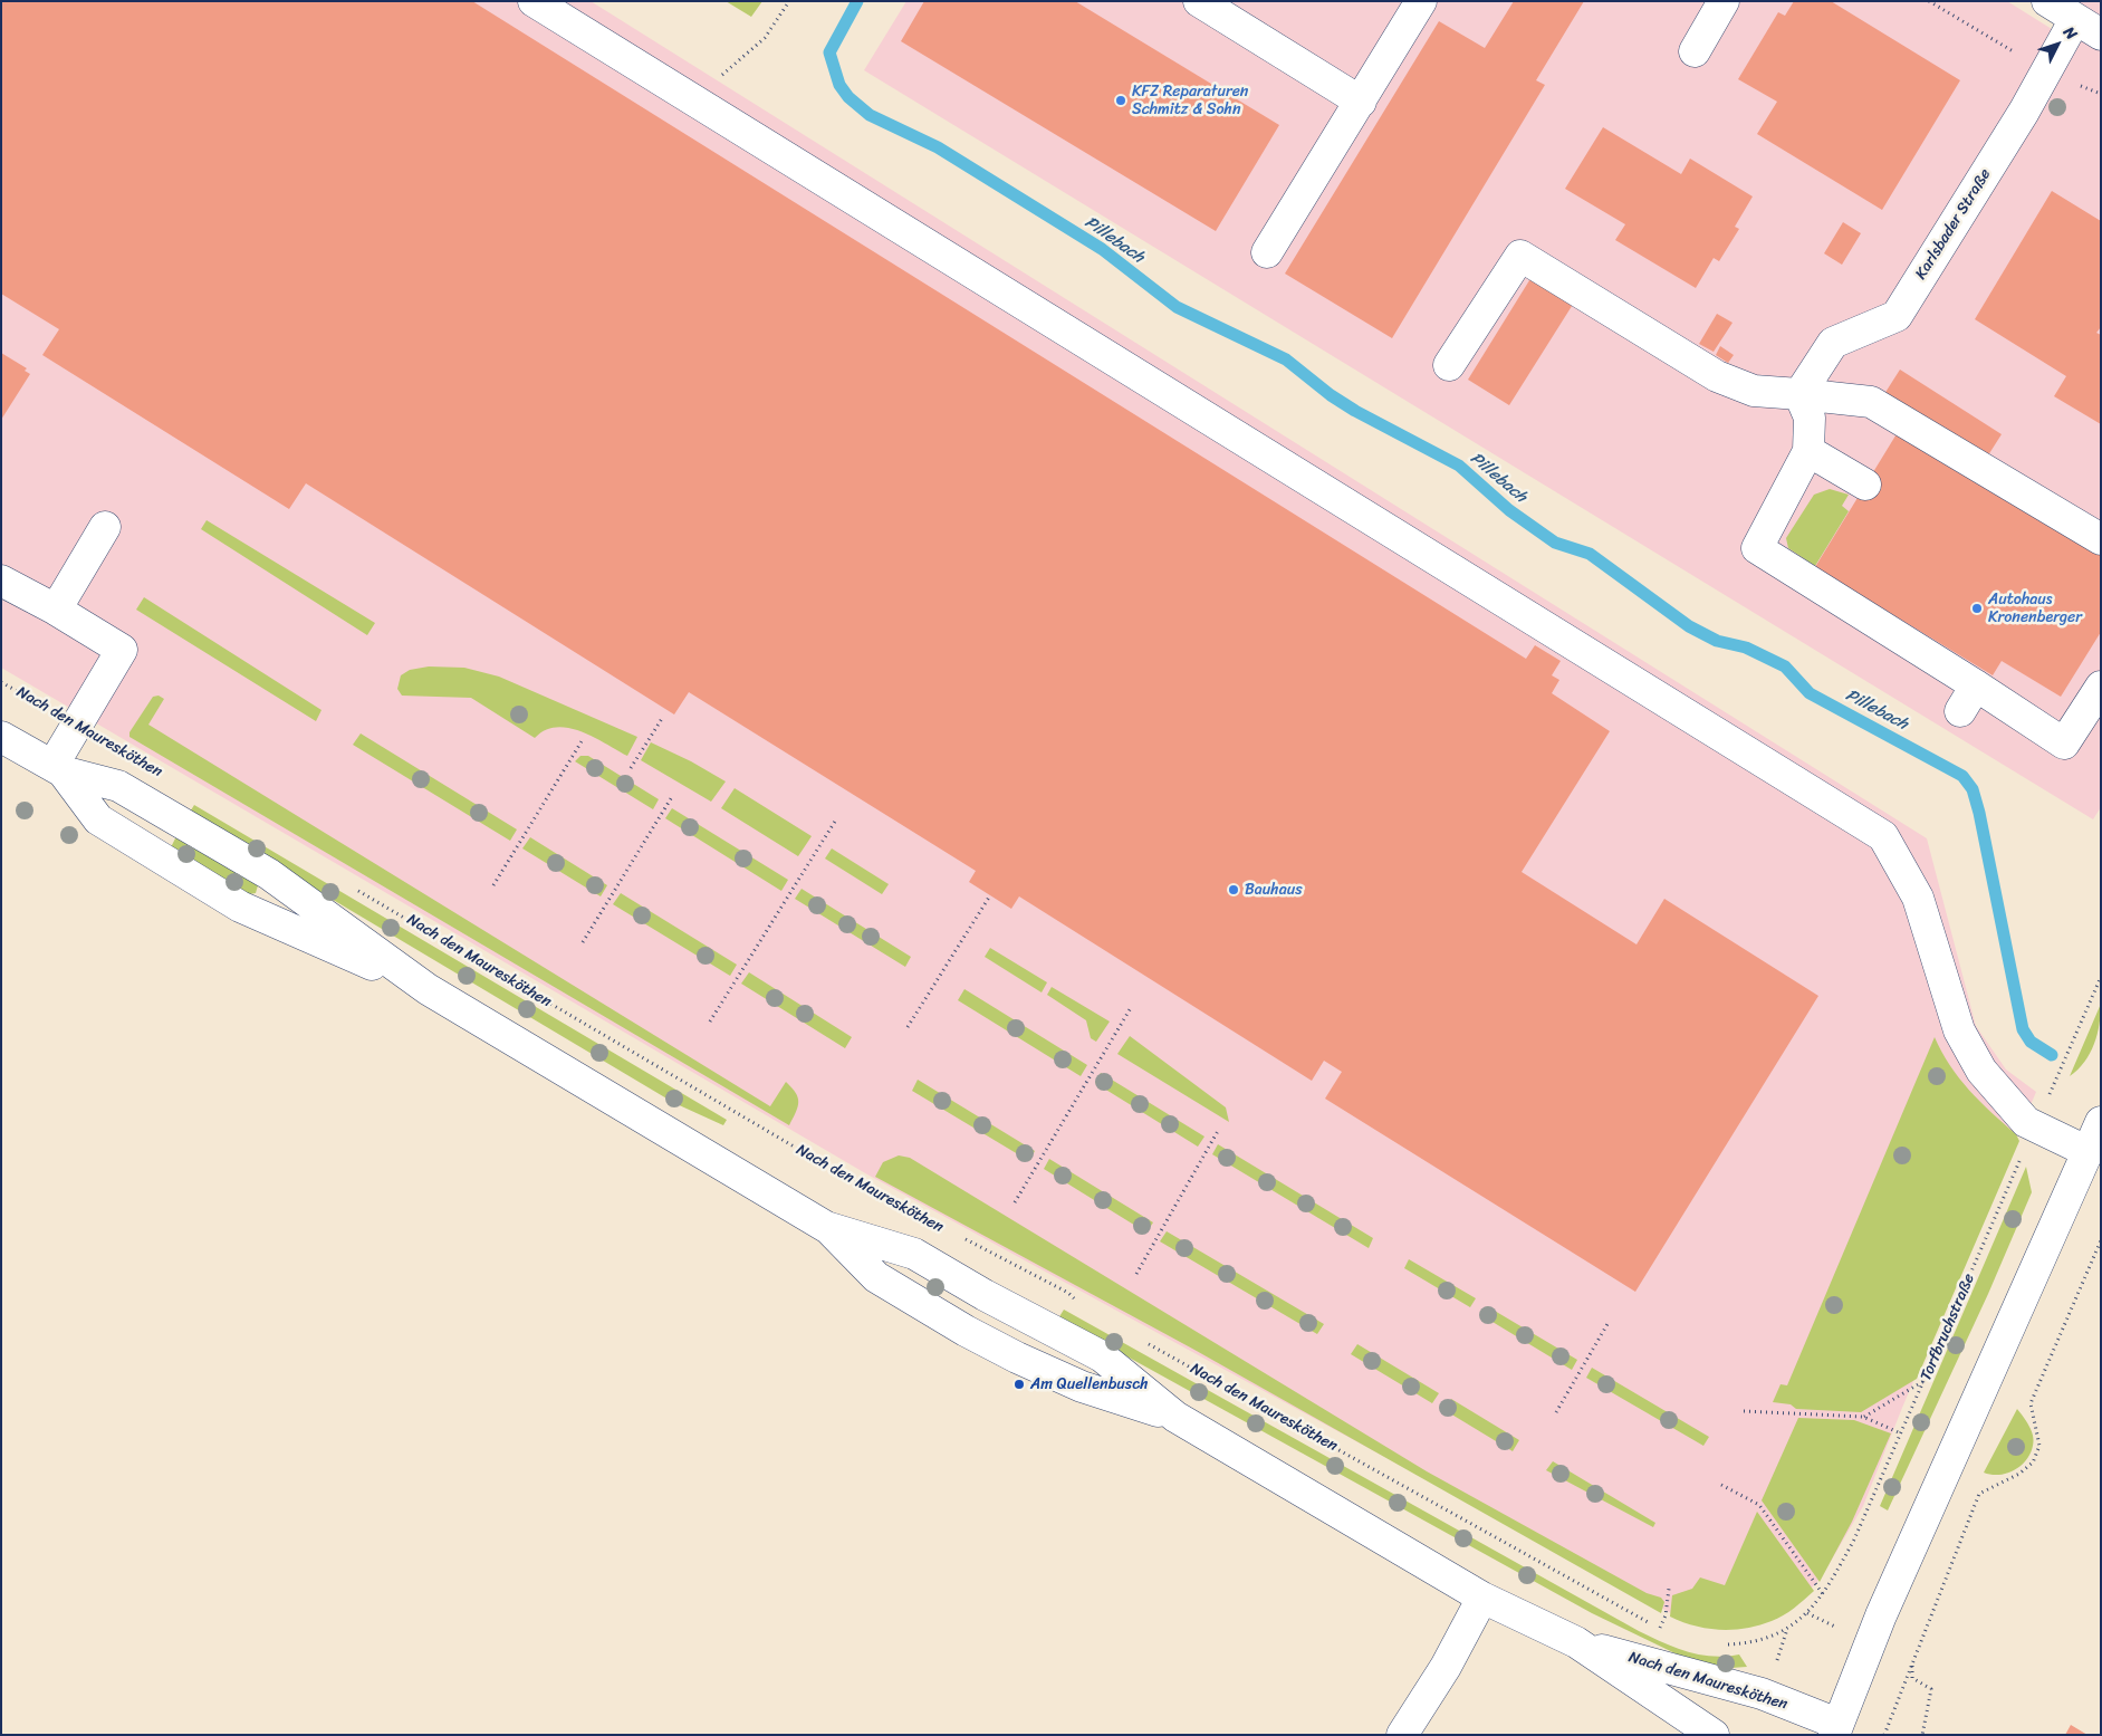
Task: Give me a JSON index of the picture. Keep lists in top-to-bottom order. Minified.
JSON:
{"streets":{"street":["Karlsbader Straße","Nach den Mauresköthen"],"path":["Torfbruchstraße"]},"water":["Pillebach"],"places":["KFZ Reparaturen Schmitz & Sohn","Autohaus Kronenberger","Bauhaus","Am Quellenbusch"],"north":"top right"}
